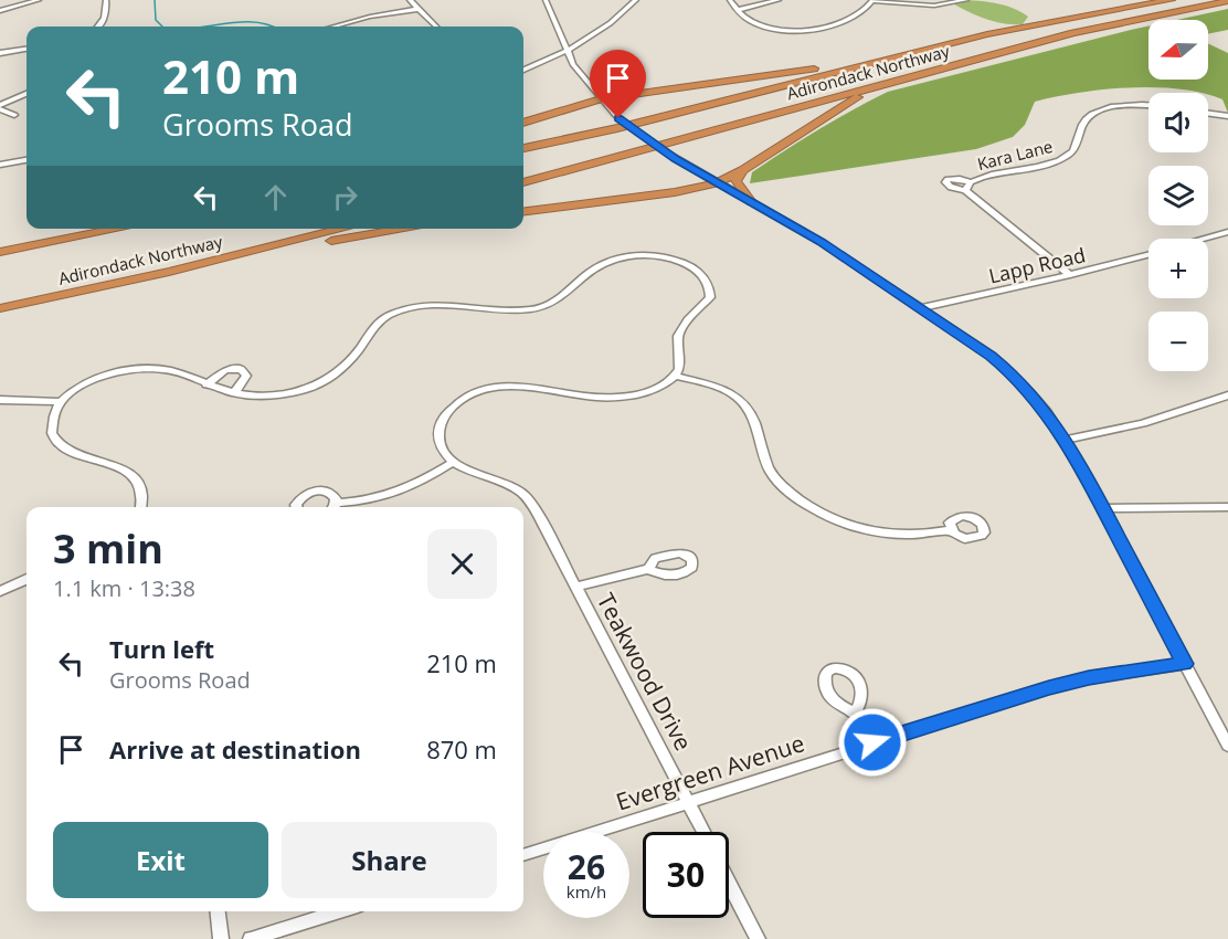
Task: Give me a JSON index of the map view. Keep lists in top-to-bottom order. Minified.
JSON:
{"streets":{"highway":["Adirondack Northway"],"street":["Kara Lane","Lapp Road","Teakwood Drive","Evergreen Avenue"]},"crossings":[["Kara Lane","Lapp Road"],["Teakwood Drive","Evergreen Avenue"]],"north":"left","page":{"map_buttons":["+","−"],"turn":["210 m","Grooms Road"],"heading":["3 min","1.1 km · 13:38"],"list":[{"name":"Turn left","note":"Grooms Road","value":"210 m"},{"name":"Arrive at destination","value":"870 m"}],"buttons":["Exit","Share"],"speed":"26 km/h","limit":"30"}}
